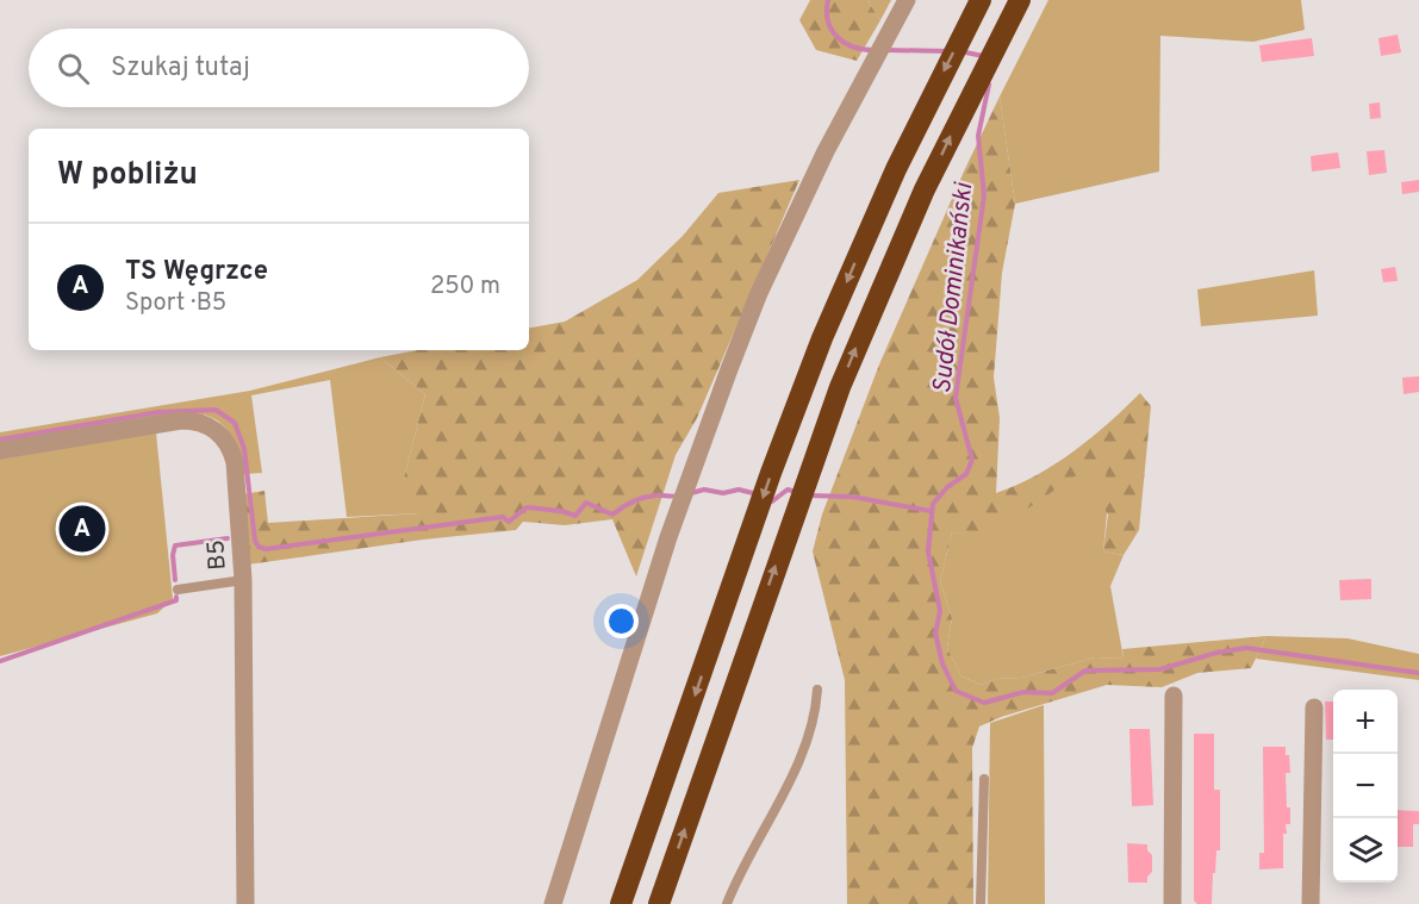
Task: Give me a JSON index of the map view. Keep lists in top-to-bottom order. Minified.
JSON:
{"streets":{"street":["B5"]},"water":["Sudół Dominikański"],"page":{"search":"Szukaj tutaj","heading":"W pobliżu","list":[{"mark":"A","name":"TS Węgrzce","note":"Sport · B5","value":"250 m"}],"pins":"A","map_buttons":["+","−"]}}
